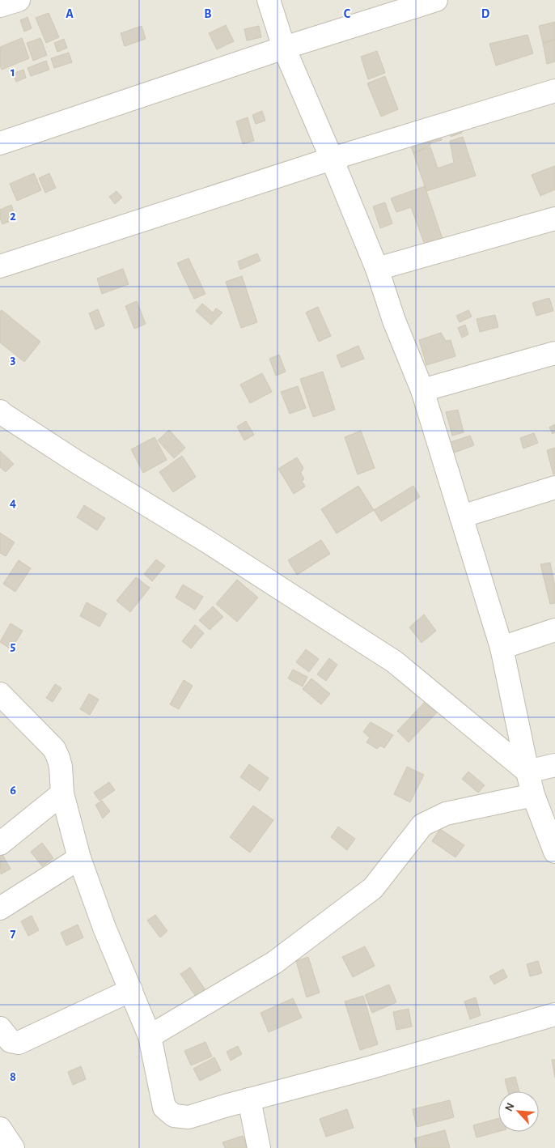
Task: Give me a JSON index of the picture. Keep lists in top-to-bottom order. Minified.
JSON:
{"north":"top left","grid":{"columns":["A","B","C","D"],"rows":["1","2","3","4","5","6","7","8"]}}
